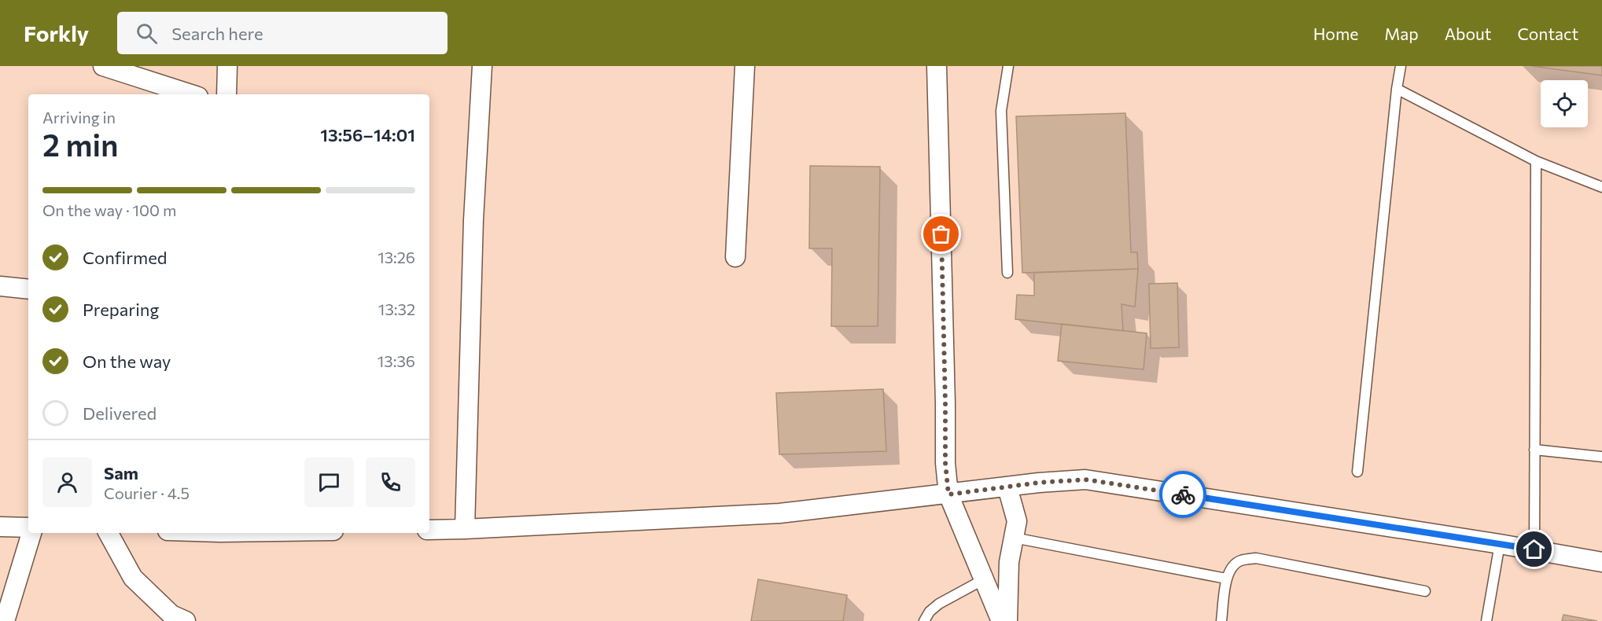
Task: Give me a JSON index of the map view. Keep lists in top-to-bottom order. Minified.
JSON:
{"page":{"header":"Forkly","search":"Search here","nav":["Home","Map","About","Contact"],"heading":["2 min","Arriving in","13:56–14:01"],"panel":["Sam","Courier · 4.5"],"bar":"On the way · 100 m","list":[["Confirmed","13:26"],["Preparing","13:32"],["On the way","13:36"],"Delivered"]}}
